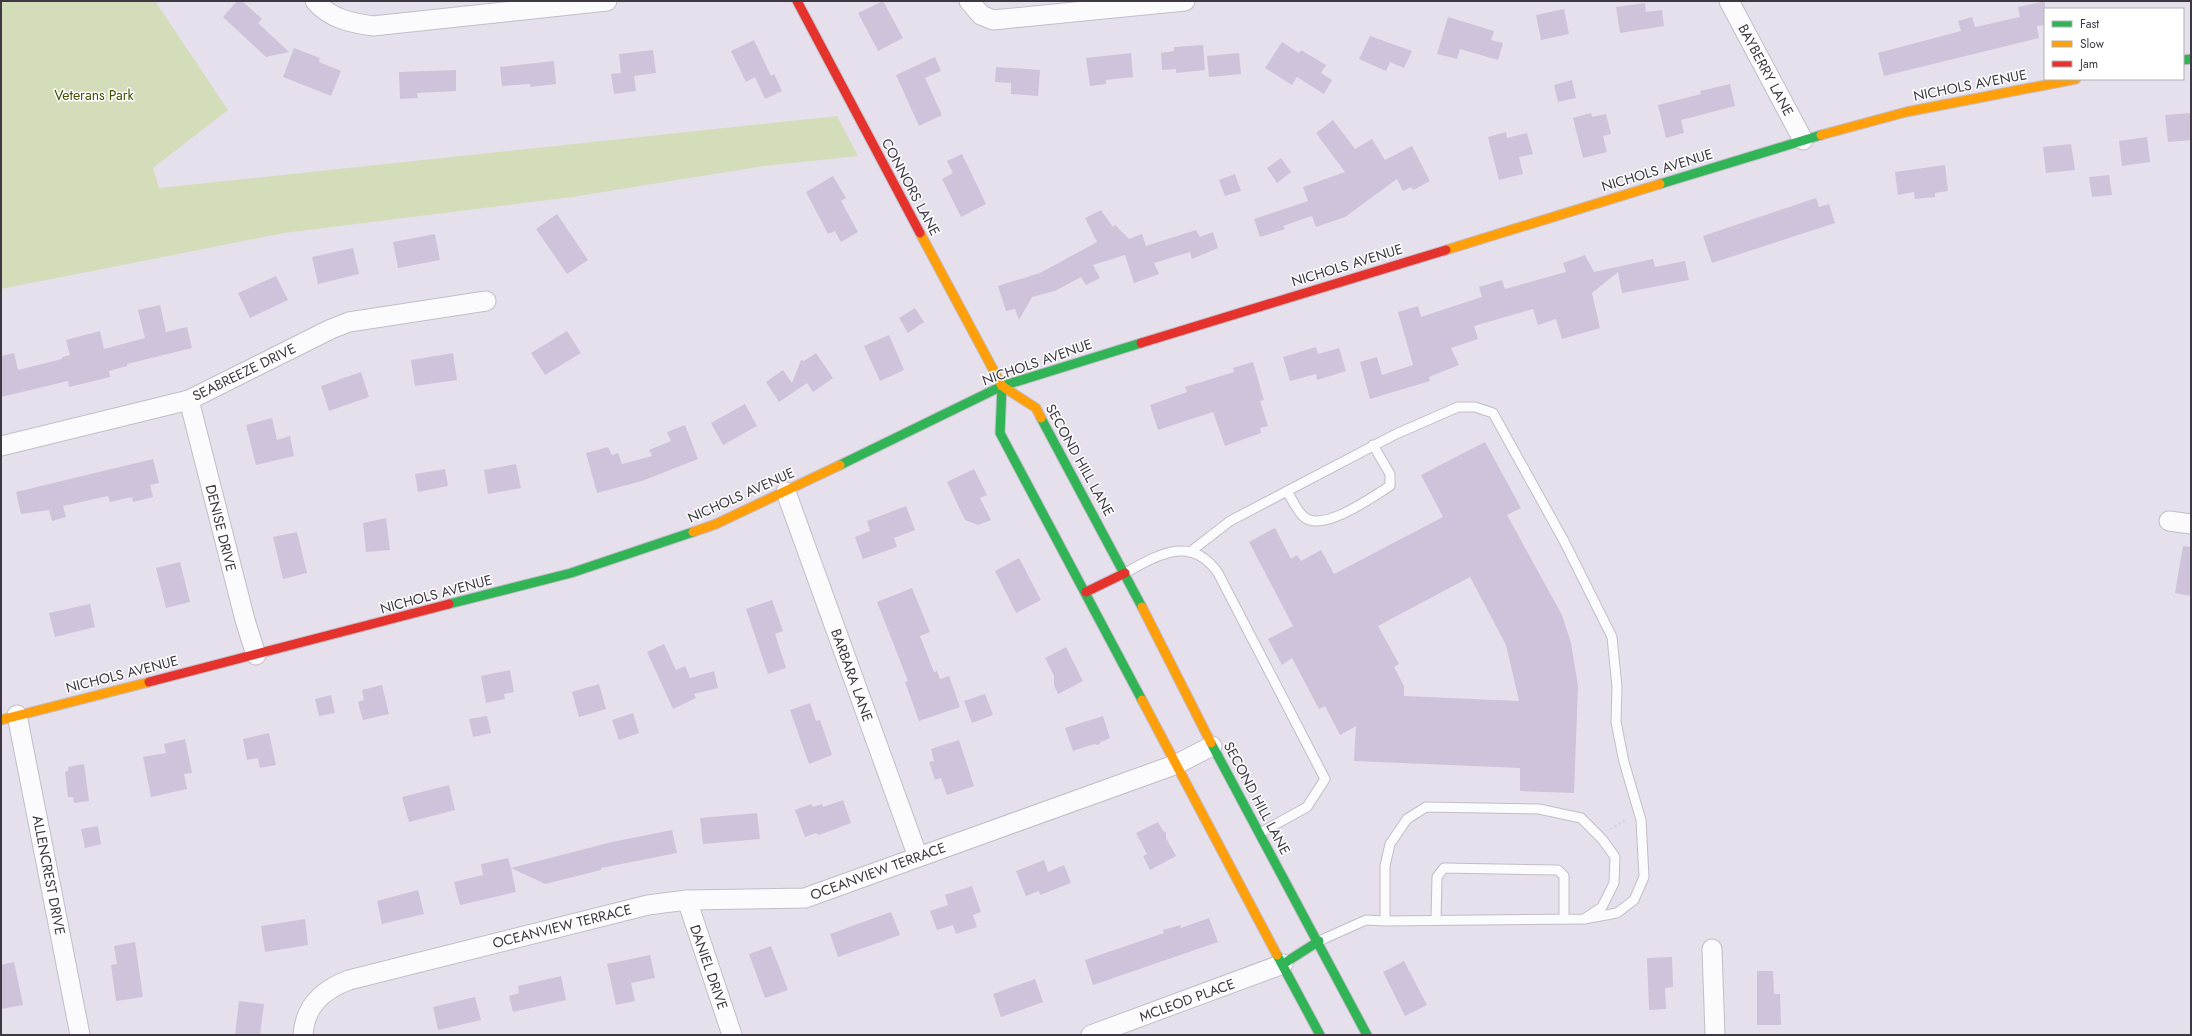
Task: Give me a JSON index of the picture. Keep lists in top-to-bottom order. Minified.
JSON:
{"streets":{"main road":["NICHOLS AVENUE","CONNORS LANE","SECOND HILL LANE"],"street":["BAYBERRY LANE","SEABREEZE DRIVE","DENISE DRIVE","BARBARA LANE","OCEANVIEW TERRACE","ALLENCREST DRIVE","DANIEL DRIVE","MCLEOD PLACE"]},"crossings":[["BAYBERRY LANE","NICHOLS AVENUE"],["NICHOLS AVENUE","CONNORS LANE"],["NICHOLS AVENUE","SECOND HILL LANE"],["NICHOLS AVENUE","DENISE DRIVE"],["NICHOLS AVENUE","BARBARA LANE"],["NICHOLS AVENUE","ALLENCREST DRIVE"],["CONNORS LANE","SECOND HILL LANE"],["SEABREEZE DRIVE","DENISE DRIVE"],["SECOND HILL LANE","OCEANVIEW TERRACE"],["BARBARA LANE","OCEANVIEW TERRACE"],["OCEANVIEW TERRACE","DANIEL DRIVE"]],"parks":["Veterans Park"],"legend":["Fast","Slow","Jam"]}
